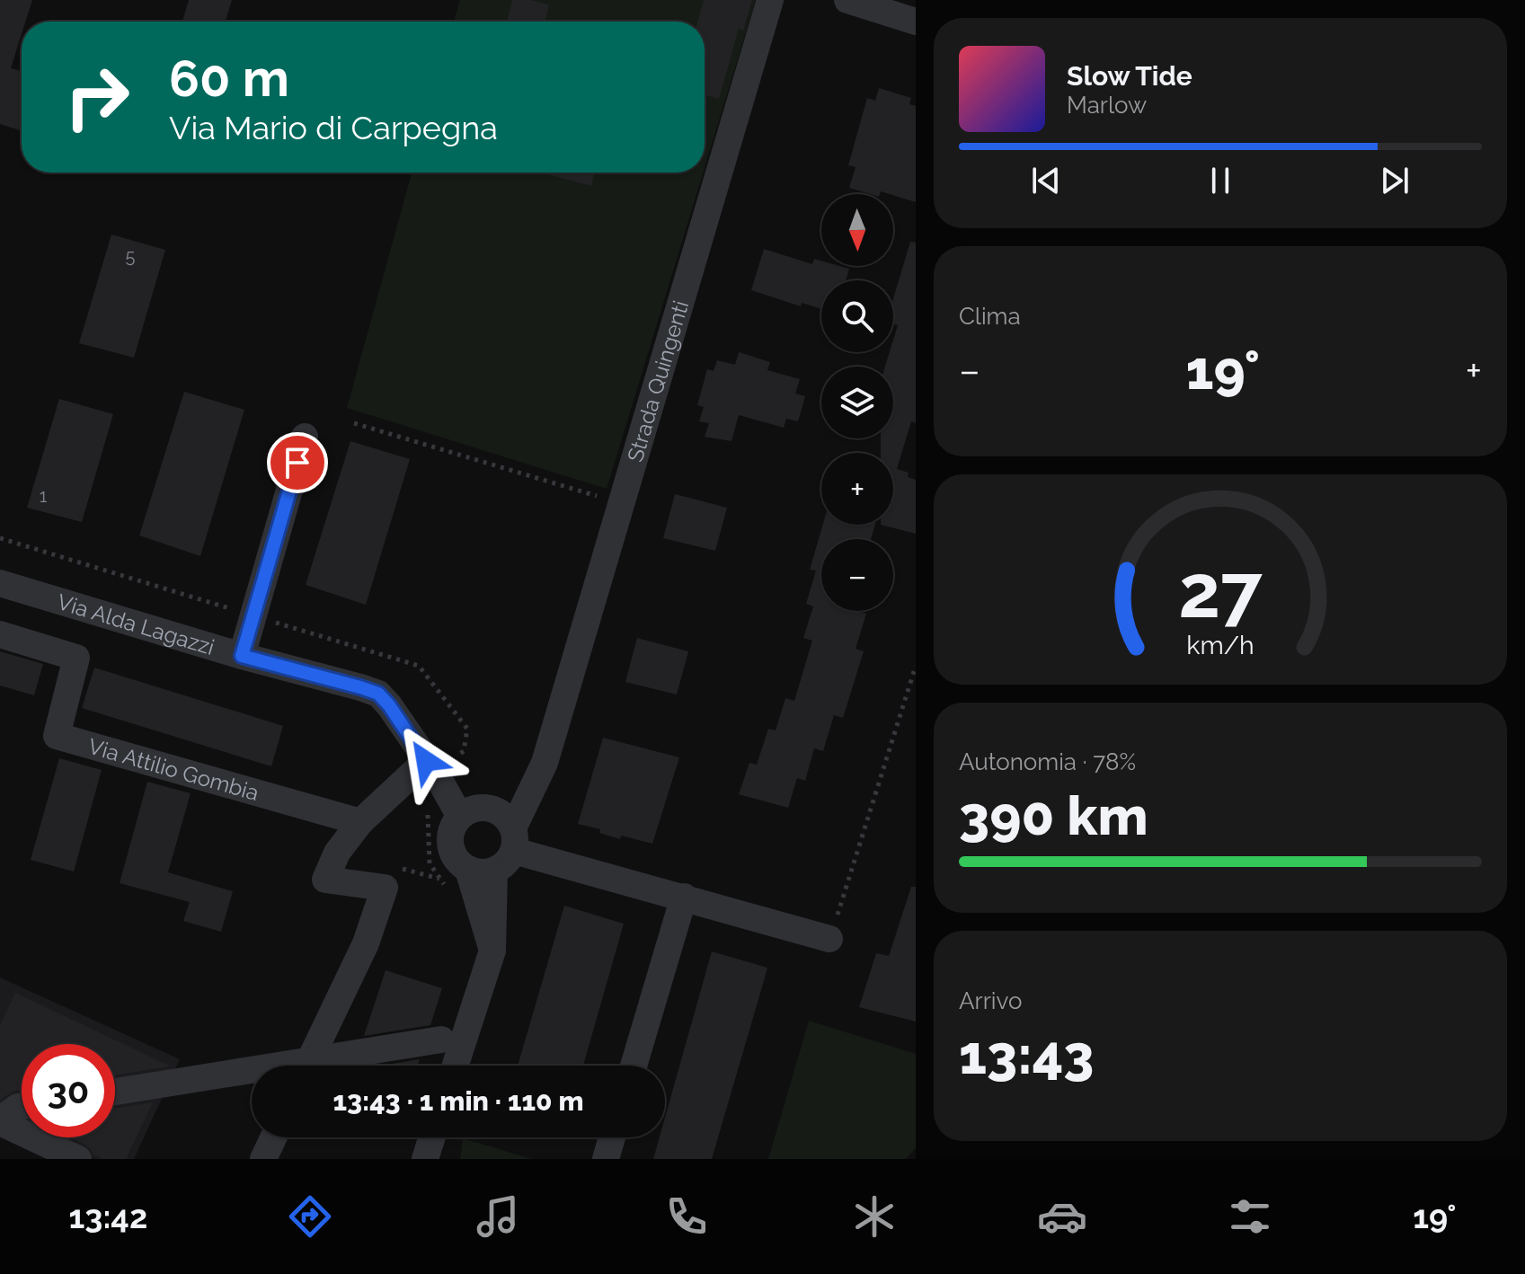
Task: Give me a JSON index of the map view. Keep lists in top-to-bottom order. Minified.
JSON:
{"streets":{"street":["Strada Quingenti","Via Alda Lagazzi","Via Attilio Gombia"]},"crossings":[["Strada Quingenti","Via Alda Lagazzi"]],"house_numbers":["5","1"],"north":"bottom","page":{"turn":["60 m","Via Mario di Carpegna"],"song":["Slow Tide","Marlow"],"map_buttons":["+","−"],"tile":["Clima",["Autonomia · 78%","390 km"],["Arrivo","13:43"]],"heat":["−","19°","+"],"limit":"30","trip":"13:43 · 1 min · 110 m","tabs":["13:42","19°"],"gauge":["27","km/h"]}}
